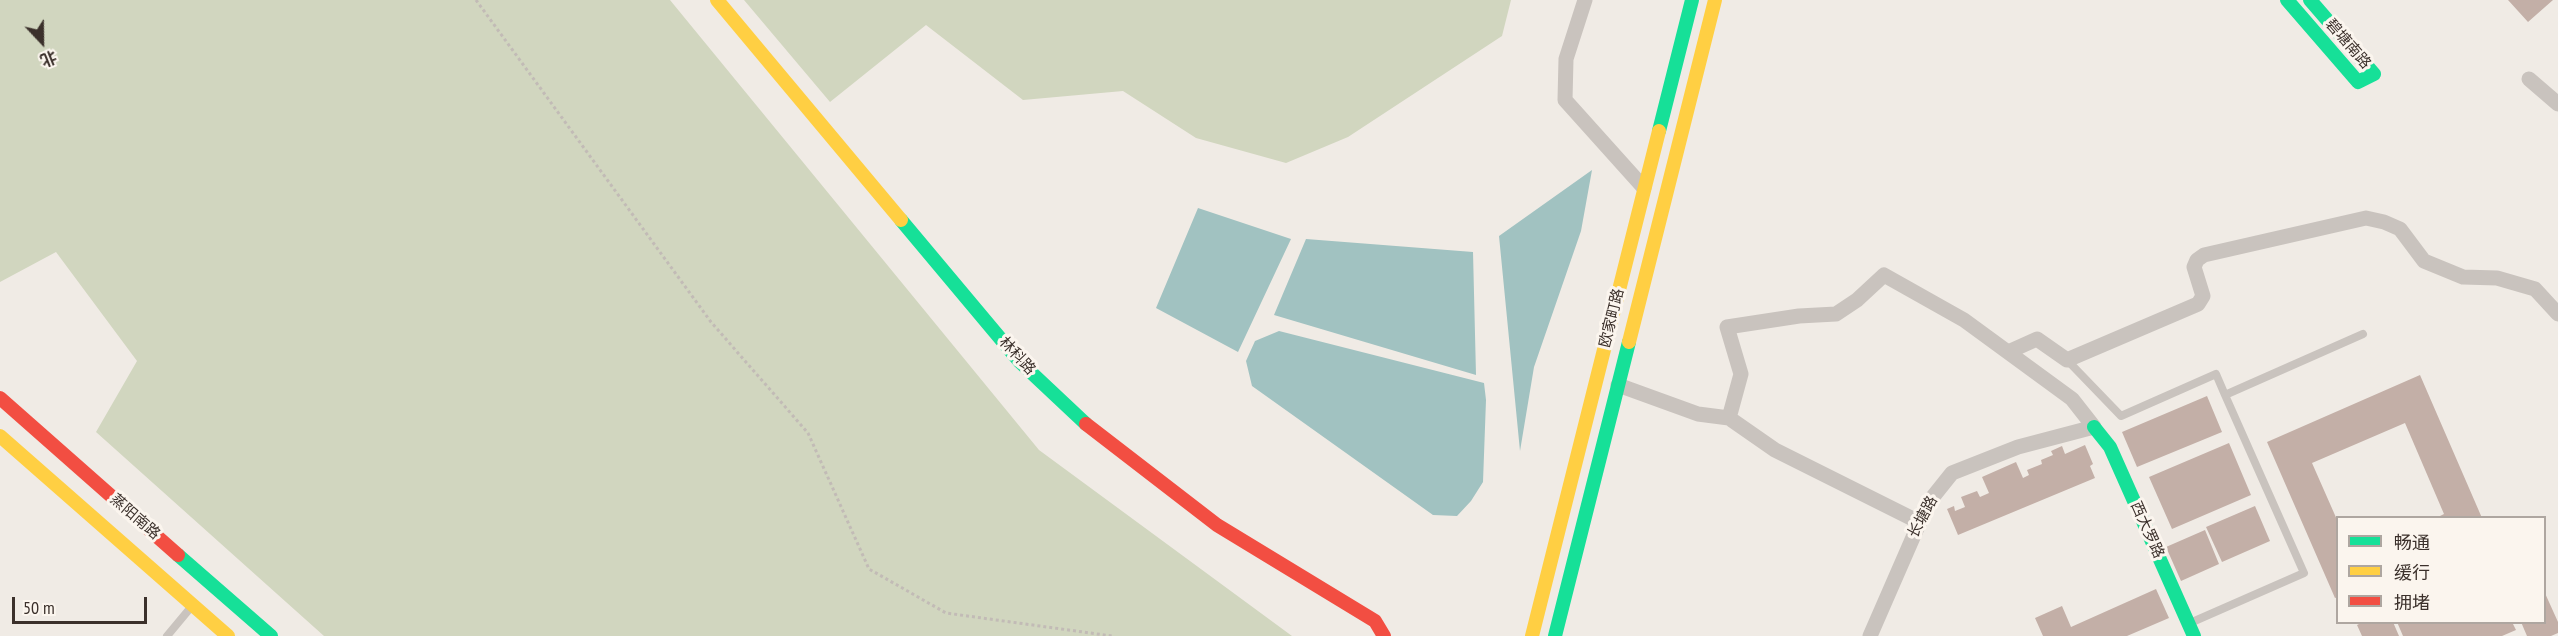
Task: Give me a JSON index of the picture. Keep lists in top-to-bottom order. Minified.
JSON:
{"streets":{"main road":["碧塘南路","欧家町路","林科路","蒸阳南路","西大罗路"],"street":["长塘路"]},"crossings":[["长塘路","西大罗路"]],"legend":["畅通","缓行","拥堵"],"scale_bar":"50 m","north":"bottom"}
